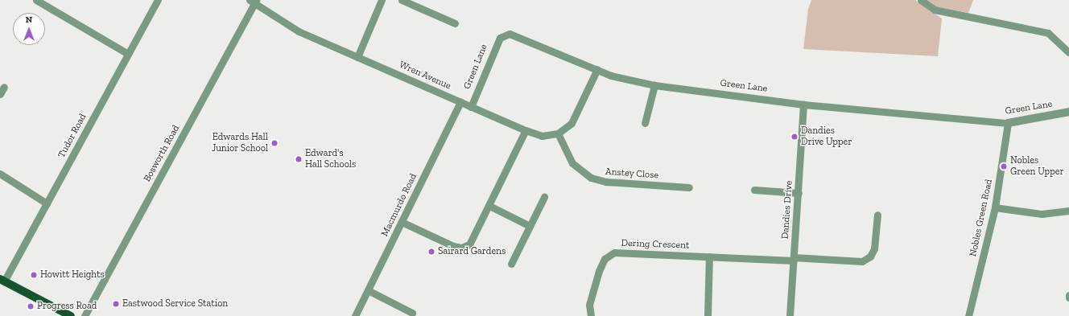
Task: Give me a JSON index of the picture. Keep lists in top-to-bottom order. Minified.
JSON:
{"streets":{"street":["Green Lane","Wren Avenue","Tudor Road","Bosworth Road","Anstey Close","Macmurdo Road","Dandies Drive","Nobles Green Road","Dering Crescent"]},"crossings":[["Green Lane","Wren Avenue"],["Green Lane","Dandies Drive"],["Green Lane","Nobles Green Road"],["Wren Avenue","Bosworth Road"],["Wren Avenue","Anstey Close"],["Wren Avenue","Macmurdo Road"],["Dandies Drive","Dering Crescent"]],"places":["Dandies Drive Upper","Edwards Hall Junior School","Edward's Hall Schools","Nobles Green Upper","Sairard Gardens","Howitt Heights","Eastwood Service Station","Progress Road"],"north":"top"}
